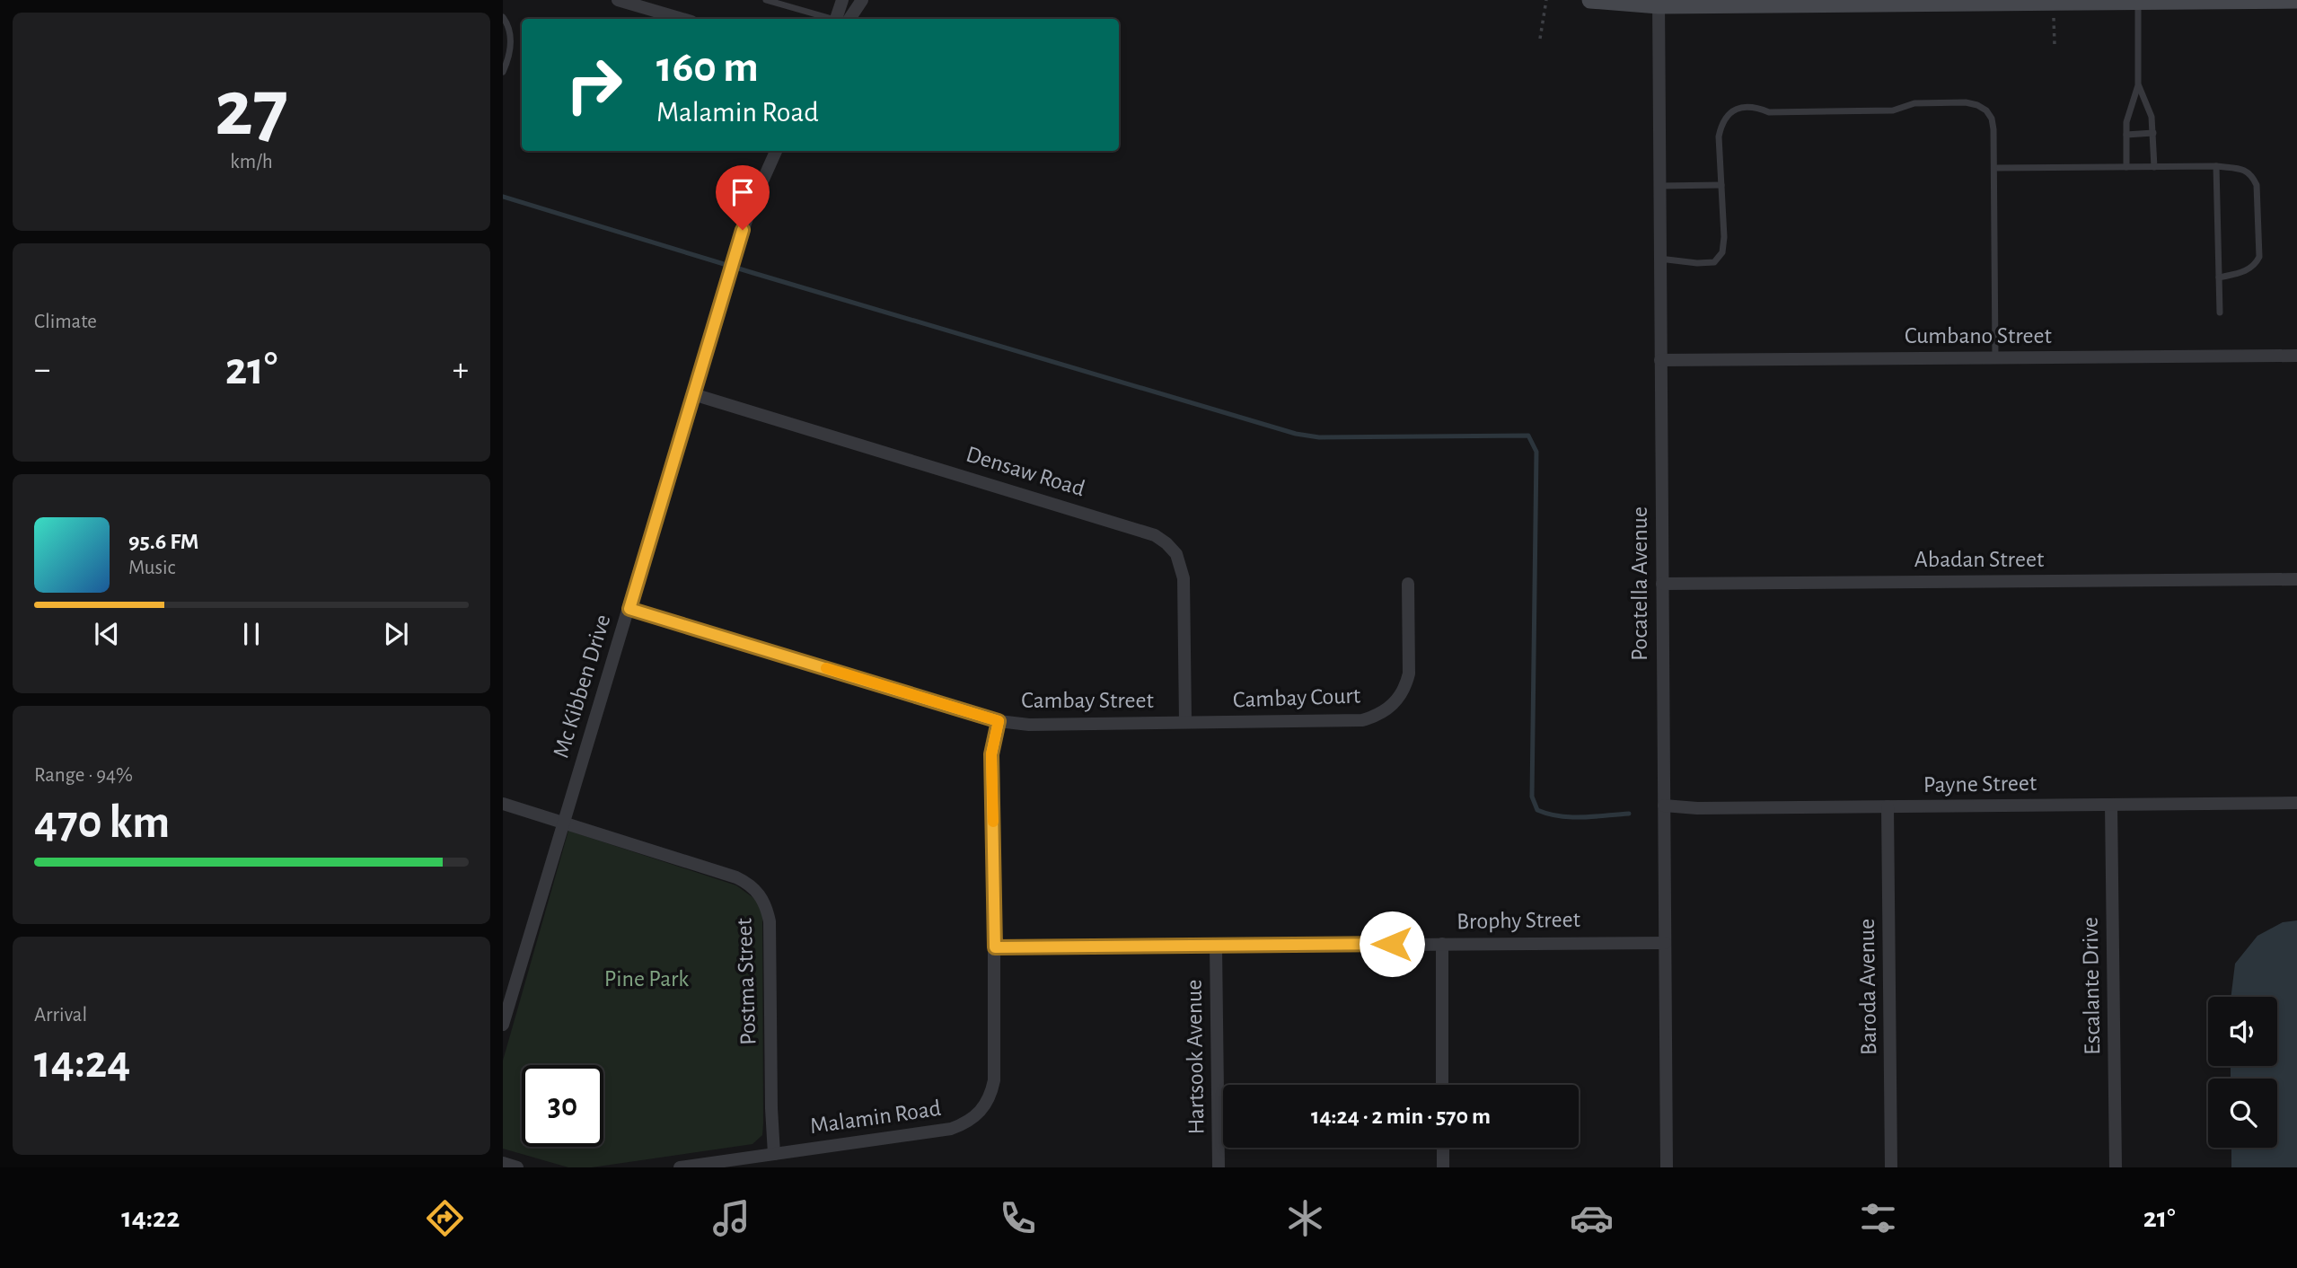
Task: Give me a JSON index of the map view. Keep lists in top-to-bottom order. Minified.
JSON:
{"streets":{"street":["Cumbano Street","Densaw Road","Abadan Street","Pocatella Avenue","Mc Kibben Drive","Cambay Court","Cambay Street","Payne Street","Brophy Street","Postma Street","Escalante Drive","Baroda Avenue","Hartsook Avenue","Malamin Road"]},"crossings":[["Cumbano Street","Pocatella Avenue"],["Densaw Road","Mc Kibben Drive"],["Densaw Road","Cambay Court"],["Densaw Road","Cambay Street"],["Abadan Street","Pocatella Avenue"],["Pocatella Avenue","Payne Street"],["Pocatella Avenue","Brophy Street"],["Mc Kibben Drive","Cambay Street"],["Mc Kibben Drive","Postma Street"],["Cambay Court","Cambay Street"],["Cambay Street","Malamin Road"],["Payne Street","Escalante Drive"],["Payne Street","Baroda Avenue"],["Brophy Street","Hartsook Avenue"],["Brophy Street","Malamin Road"],["Postma Street","Malamin Road"]],"parks":["Pine Park"],"page":{"tile":[["27","km/h"],"Climate",["Range · 94%","470 km"],["Arrival","14:24"]],"turn":["160 m","Malamin Road"],"heat":["−","21°","+"],"song":["95.6 FM","Music"],"limit":"30","trip":"14:24 · 2 min · 570 m","tabs":["14:22","21°"]}}
